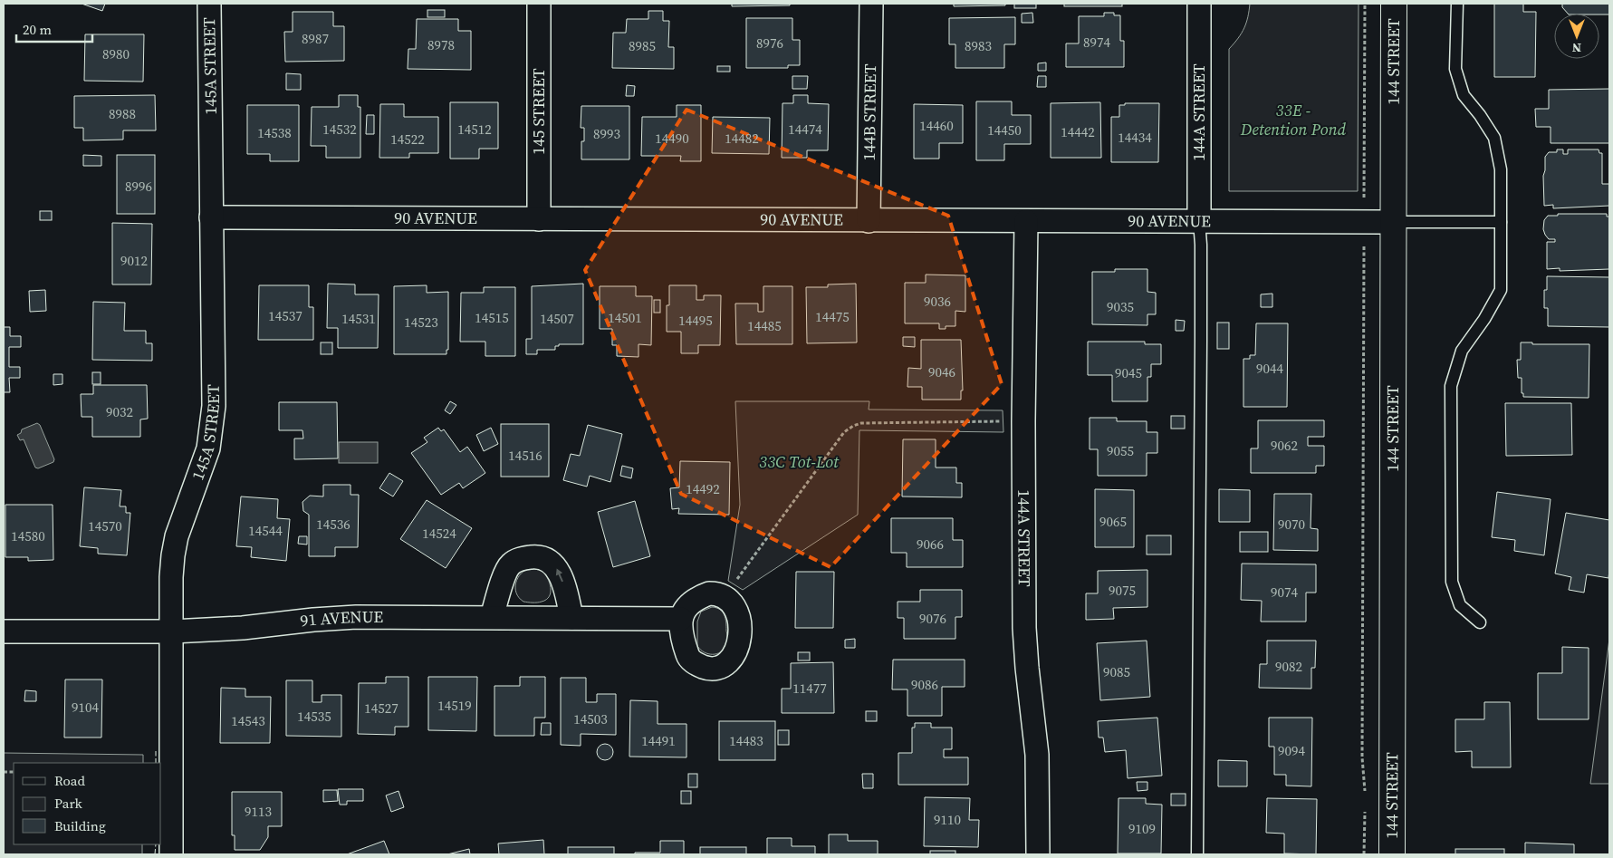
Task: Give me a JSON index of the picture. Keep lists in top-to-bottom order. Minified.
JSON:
{"streets":{"main road":["144 STREET"],"street":["145A STREET","145 STREET","144B STREET","144A STREET","90 AVENUE","91 AVENUE"]},"crossings":[["144 STREET","90 AVENUE"],["145A STREET","90 AVENUE"],["145A STREET","91 AVENUE"],["145 STREET","90 AVENUE"],["144B STREET","90 AVENUE"],["144A STREET","90 AVENUE"]],"parks":["33E - Detention Pond","33C Tot-Lot"],"house_numbers":["8987","8974","8976","8978","8985","8983","8980","8988","14460","14532","14512","14474","14450","14442","14538","8993","14434","14490","14482","14522","8996","9012","9036","9035","14537","14475","14515","14501","14531","14507","14495","14523","14485","9044","9046","9045","9032","9062","9055","14516","14492","9065","14536","9070","14570","14544","14524","14580","9066","9075","9074","9076","9082","9085","9086","11477","14519","9104","14527","14535","14503","14543","14491","14483","9094","9113","9110","9109"],"legend":["Road","Park","Building"],"scale_bar":"20 m","north":"bottom"}
